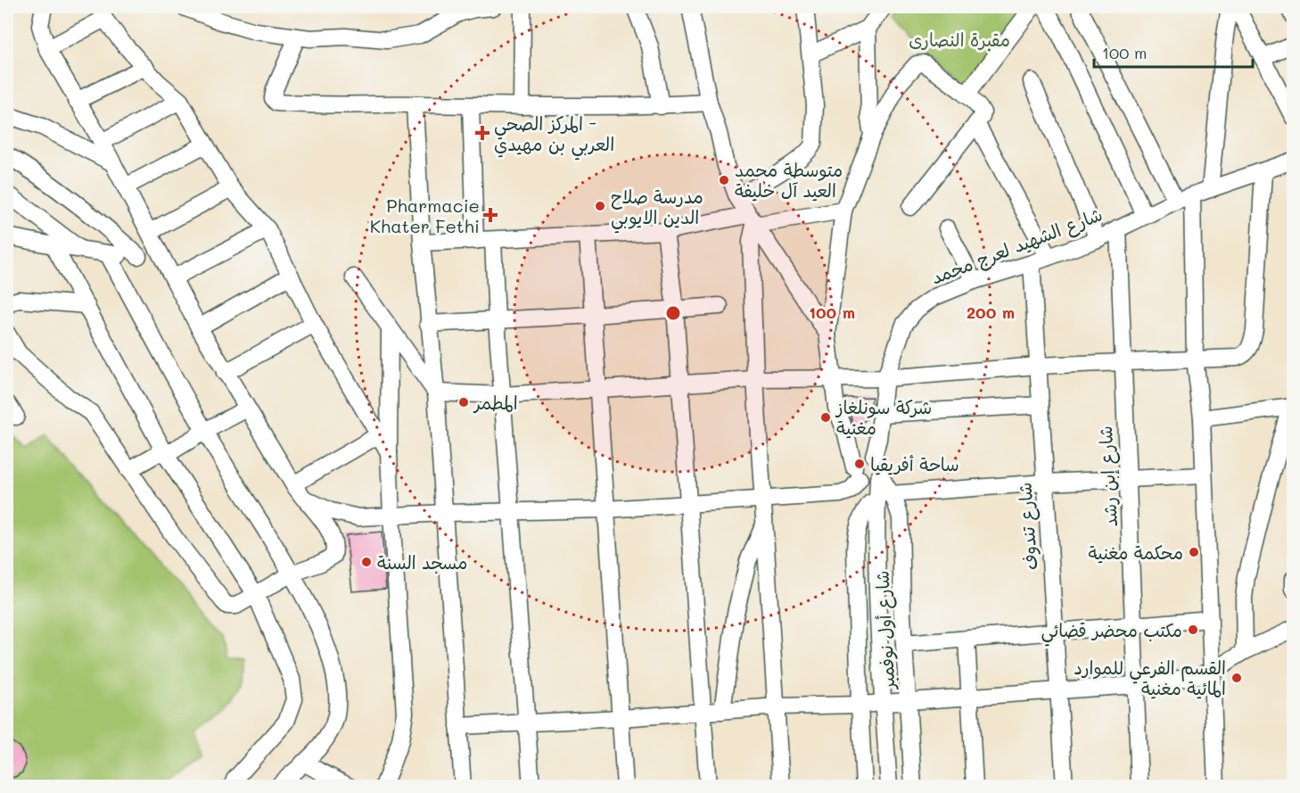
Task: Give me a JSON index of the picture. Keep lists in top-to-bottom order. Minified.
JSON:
{"streets":{"street":["شارع الشهيد لعرج محمد","شارع إبن رشد","شارع تندوف","شارع أول نوفمبر"]},"crossings":[["شارع الشهيد لعرج محمد","شارع إبن رشد"],["شارع الشهيد لعرج محمد","شارع تندوف"]],"parks":["مقبرة النصارى"],"places":{"health":["المركز الصحي - العربي بن مهيدي","Pharmacie Khater Fethi"],"other":["متوسطة محمد العيد آل خليفة","مدرسة صلاح الدين الايوبي","المطمر","شركة سونلغاز مغنية","ساحة أفريقيا","محكمة مغنية","مسجد السنة","مكتب محضر قضائي","القسم الفرعي للموارد المائية مغنية"]},"scale_bar":"100 m","rings":["100 m","200 m"]}
